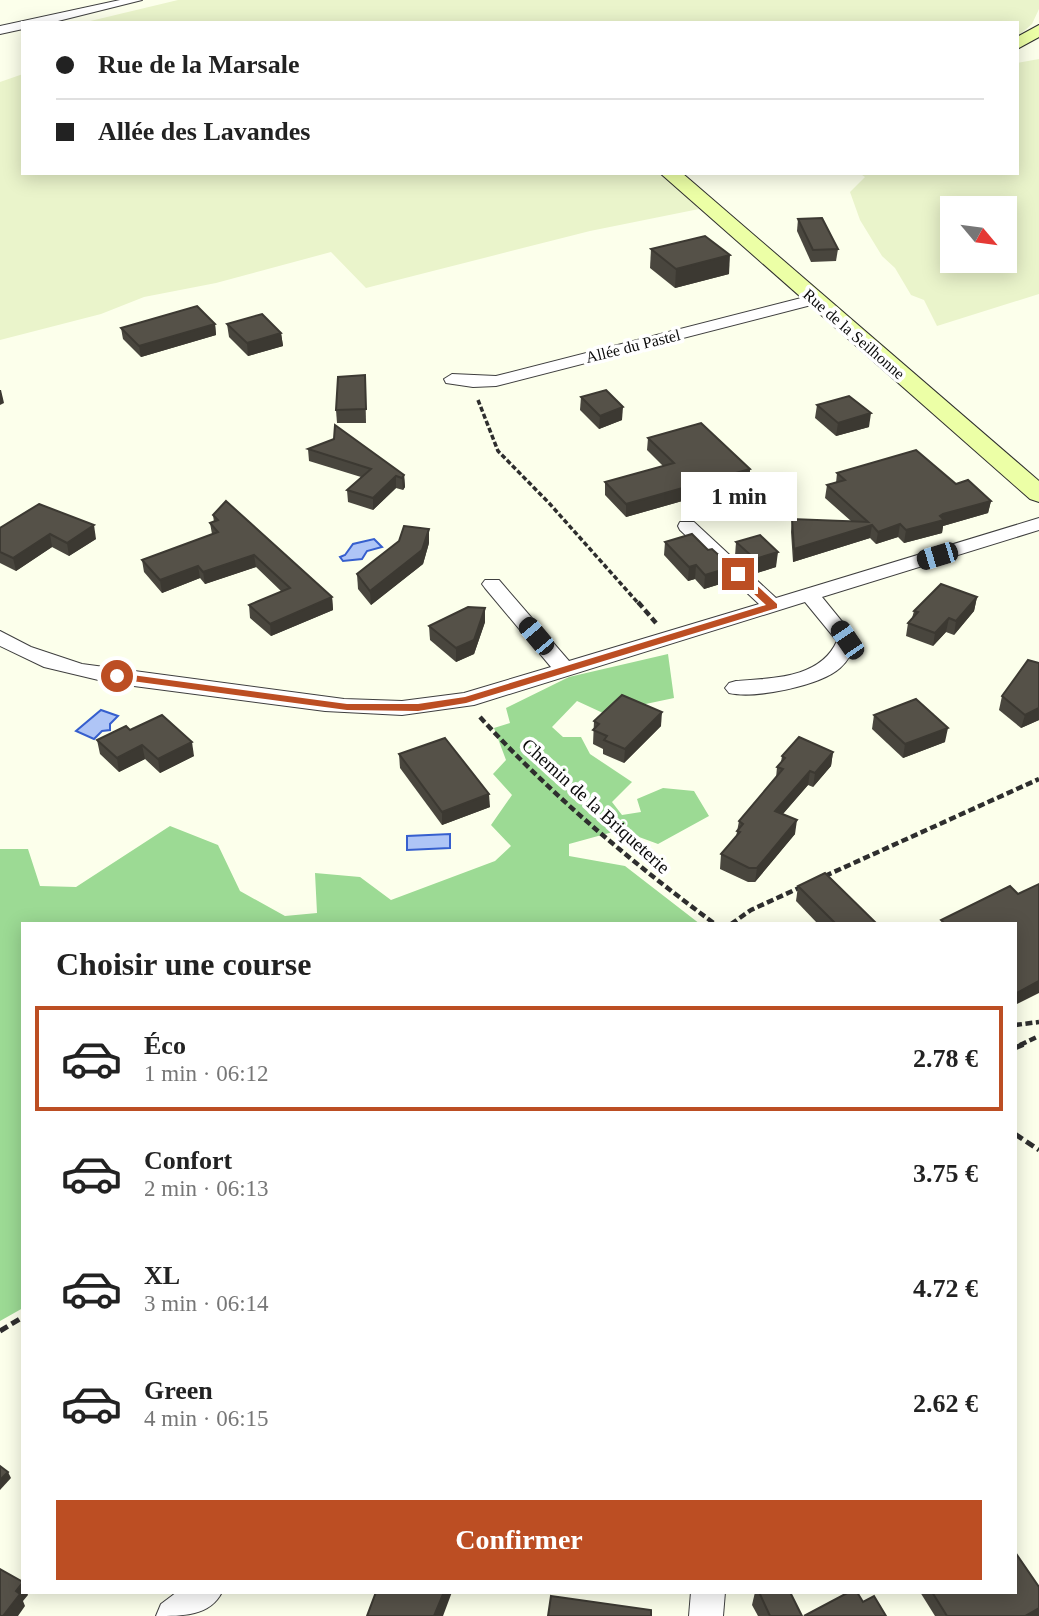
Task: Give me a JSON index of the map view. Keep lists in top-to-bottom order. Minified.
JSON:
{"streets":{"street":["Rue de la Seilhonne","Allée du Pastel"],"path":["Chemin de la Briqueterie"]},"crossings":[["Rue de la Seilhonne","Allée du Pastel"]],"north":"bottom right","page":{"banner":["Rue de la Marsale","Allée des Lavandes"],"bubble":"1 min","heading":"Choisir une course","list":[{"name":"Éco","note":"1 min · 06:12","value":"2.78 €"},{"name":"Confort","note":"2 min · 06:13","value":"3.75 €"},{"name":"XL","note":"3 min · 06:14","value":"4.72 €"},{"name":"Green","note":"4 min · 06:15","value":"2.62 €"}],"buttons":"Confirmer"}}
